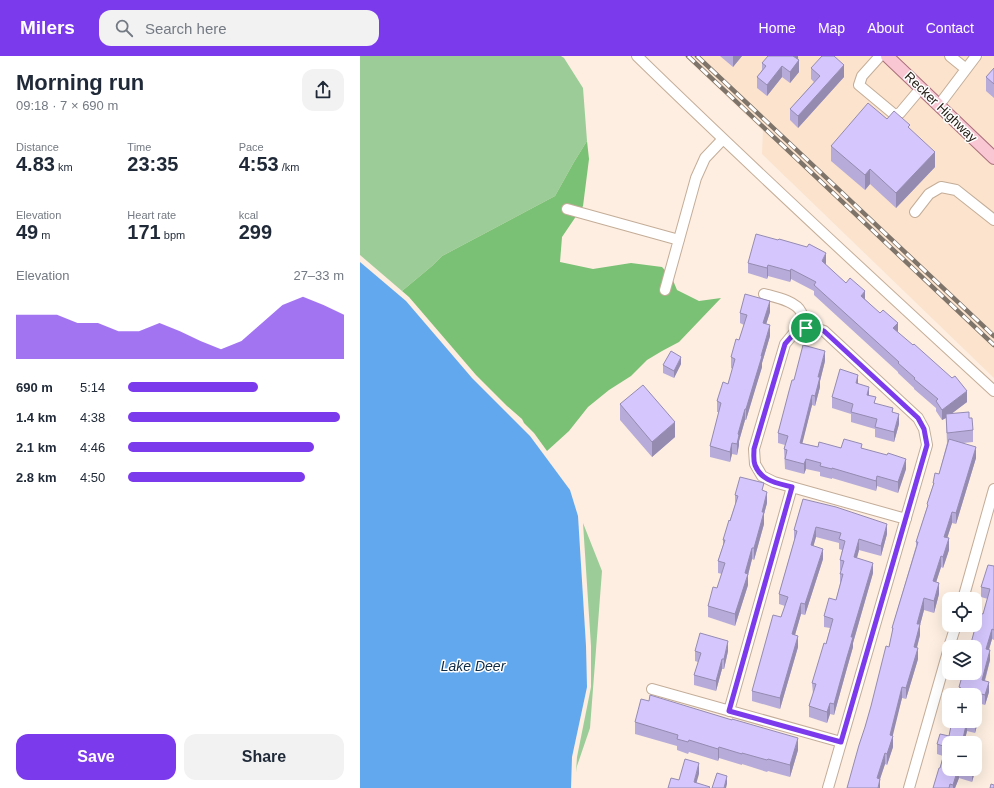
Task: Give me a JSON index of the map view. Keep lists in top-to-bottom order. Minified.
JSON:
{"streets":{"main road":["Recker Highway"]},"water":["Lake Deer"],"page":{"header":"Milers","search":"Search here","nav":["Home","Map","About","Contact"],"heading":["Morning run","09:18 · 7 × 690 m"],"stats":[["Distance","4.83 km"],["Time","23:35"],["Pace","4:53 /km"],["Elevation","49 m"],["Heart rate","171 bpm"],["kcal","299"]],"chart":["Elevation","27–33 m"],"list":[{"name":"690 m","note":"5:14"},{"name":"1.4 km","note":"4:38"},{"name":"2.1 km","note":"4:46"},{"name":"2.8 km","note":"4:50"}],"map_buttons":["+","−"],"buttons":["Save","Share"]}}
